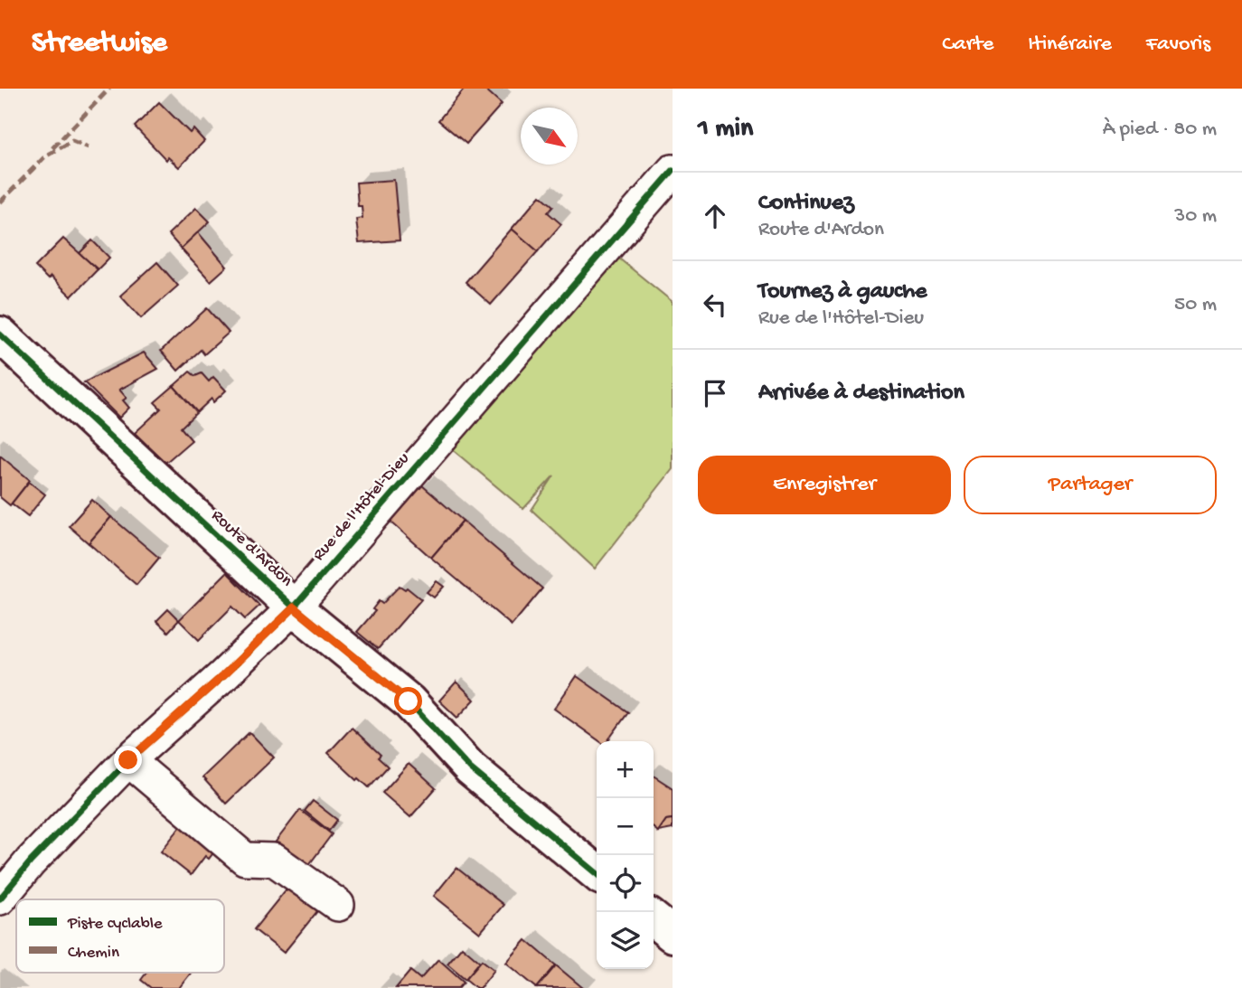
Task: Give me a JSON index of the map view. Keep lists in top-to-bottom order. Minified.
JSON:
{"streets":{"street":["Rue de l'Hôtel-Dieu","Route d'Ardon"]},"crossings":[["Rue de l'Hôtel-Dieu","Route d'Ardon"]],"legend":["Piste cyclable","Chemin"],"north":"bottom right","page":{"header":"Streetwise","nav":["Carte","Itinéraire","Favoris"],"heading":["1 min","À pied · 80 m"],"list":[["Continuez","Route d'Ardon","30 m"],["Tournez à gauche","Rue de l'Hôtel-Dieu","50 m"],"Arrivée à destination"],"buttons":["Enregistrer","Partager"],"map_buttons":["+","−"]}}
